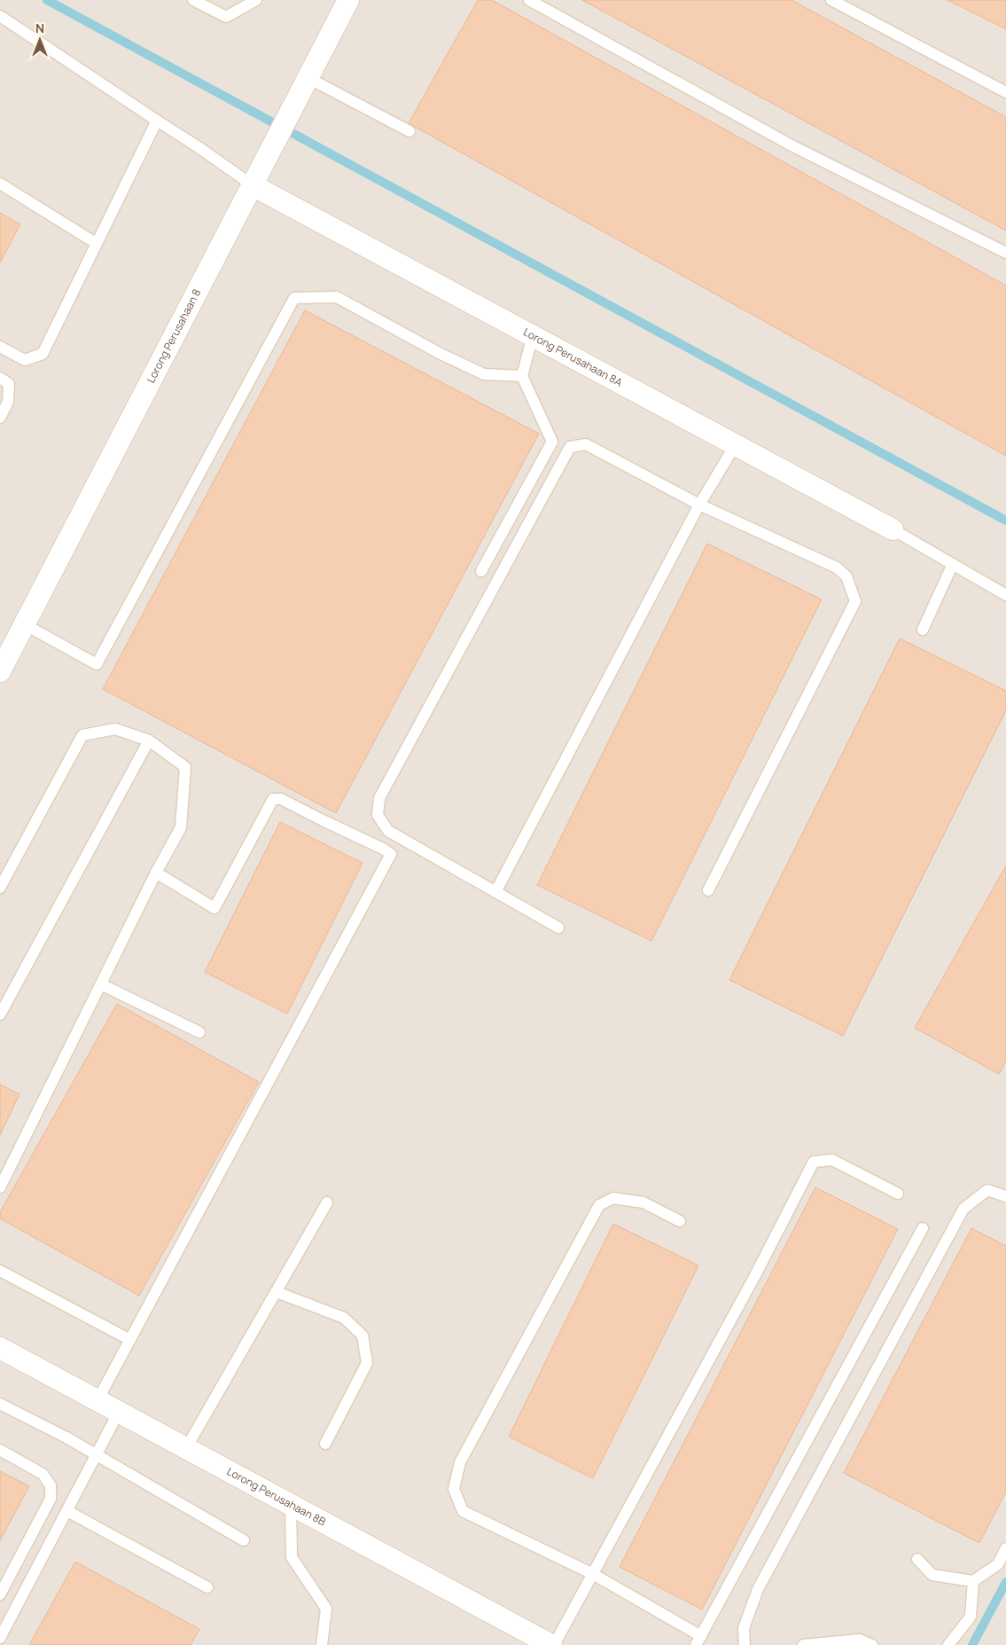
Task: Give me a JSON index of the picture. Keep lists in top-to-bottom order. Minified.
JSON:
{"streets":{"street":["Lorong Perusahaan 8","Lorong Perusahaan 8A","Lorong Perusahaan 8B"]},"crossings":[["Lorong Perusahaan 8","Lorong Perusahaan 8A"]],"north":"top"}
